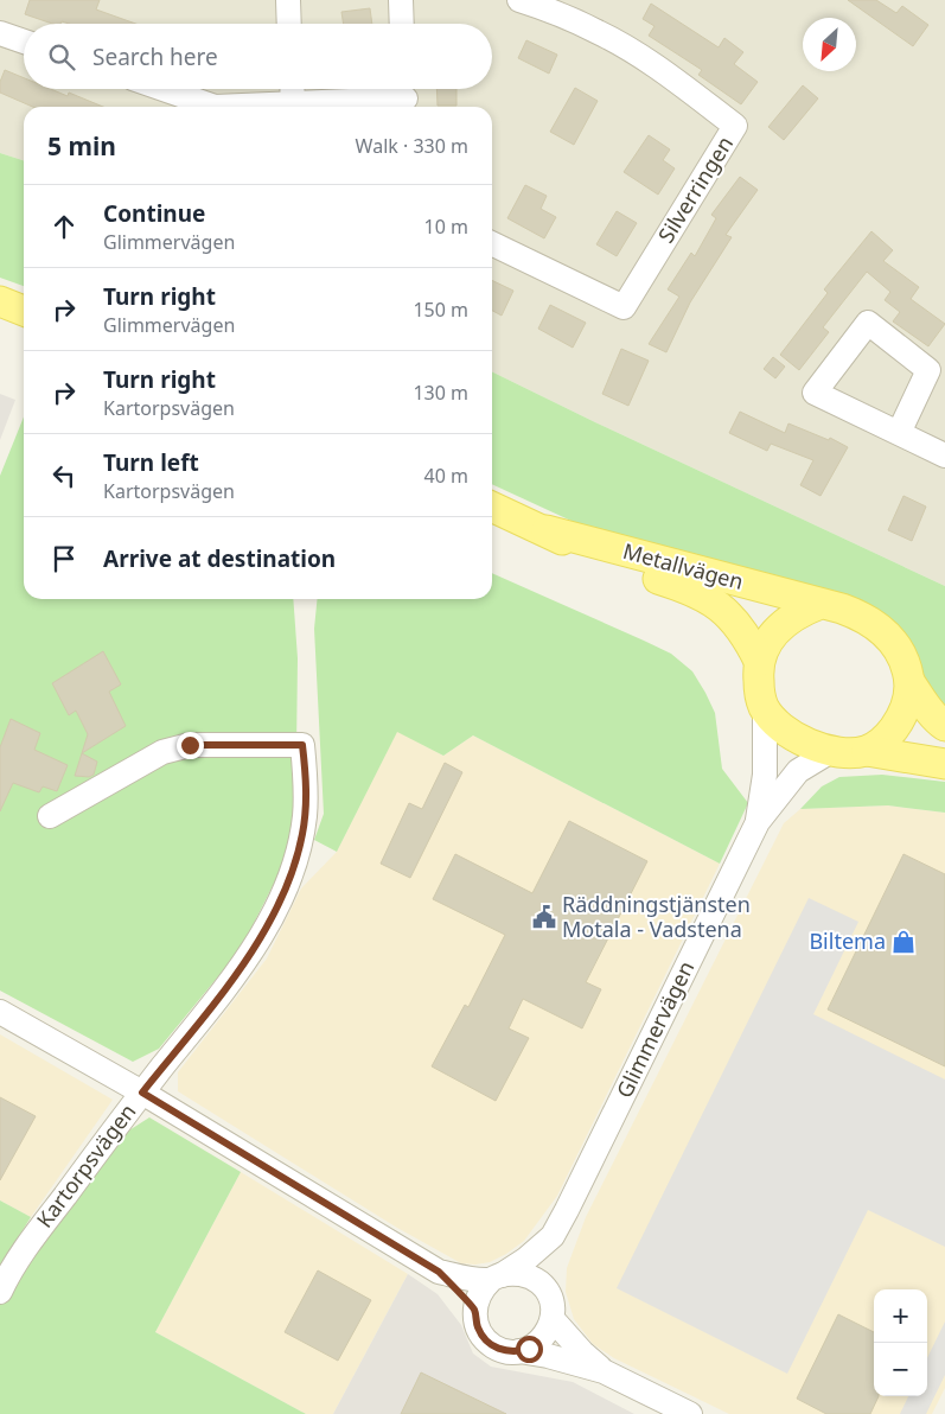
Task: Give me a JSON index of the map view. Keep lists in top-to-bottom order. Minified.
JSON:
{"streets":{"main road":["Metallvägen"],"street":["Silverringen","Glimmervägen","Kartorpsvägen"]},"crossings":[["Metallvägen","Glimmervägen"]],"places":{"public building":["Räddningstjänsten Motala - Vadstena"],"shop":["Biltema"]},"north":"bottom left","page":{"search":"Search here","heading":["5 min","Walk · 330 m"],"list":[["Continue","Glimmervägen","10 m"],["Turn right","Glimmervägen","150 m"],["Turn right","Kartorpsvägen","130 m"],["Turn left","Kartorpsvägen","40 m"],"Arrive at destination"],"map_buttons":["+","−"]}}
